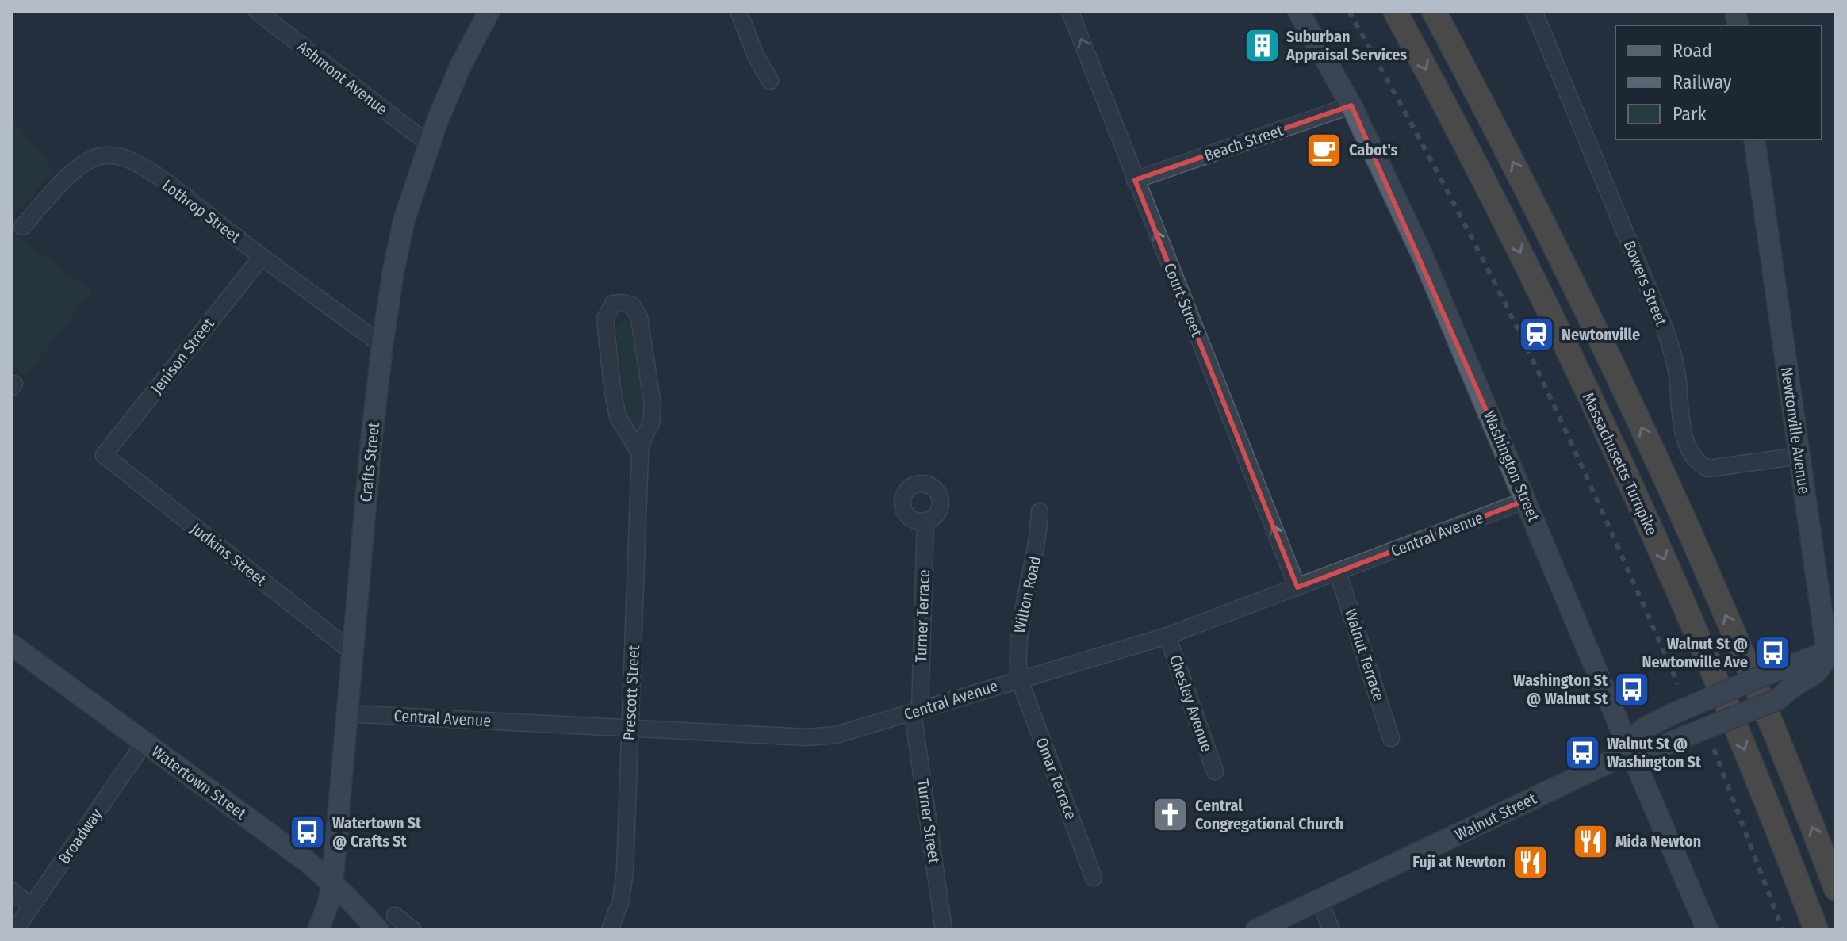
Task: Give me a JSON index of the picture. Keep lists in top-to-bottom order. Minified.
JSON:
{"streets":{"highway":["Massachusetts Turnpike"],"main road":["Newtonville Avenue","Crafts Street","Washington Street","Watertown Street","Walnut Street"],"street":["Ashmont Avenue","Beach Street","Lothrop Street","Bowers Street","Court Street","Jenison Street","Central Avenue","Judkins Street","Wilton Road","Turner Terrace","Walnut Terrace","Prescott Street","Chesley Avenue","Omar Terrace","Turner Street","Broadway"]},"crossings":[["Ashmont Avenue","Crafts Street"],["Beach Street","Court Street"],["Beach Street","Washington Street"],["Lothrop Street","Jenison Street"],["Lothrop Street","Crafts Street"],["Bowers Street","Newtonville Avenue"],["Court Street","Central Avenue"],["Jenison Street","Judkins Street"],["Newtonville Avenue","Walnut Street"],["Crafts Street","Central Avenue"],["Crafts Street","Judkins Street"],["Crafts Street","Watertown Street"],["Washington Street","Central Avenue"],["Washington Street","Walnut Street"],["Central Avenue","Wilton Road"],["Central Avenue","Turner Terrace"],["Central Avenue","Walnut Terrace"],["Central Avenue","Prescott Street"],["Central Avenue","Chesley Avenue"],["Central Avenue","Omar Terrace"],["Central Avenue","Turner Street"],["Wilton Road","Omar Terrace"],["Turner Terrace","Turner Street"],["Watertown Street","Broadway"]],"one_way":["Court Street"],"places":{"building":["Suburban Appraisal Services"],"cafe":["Cabot's"],"station":["Newtonville"],"bus stop":["Walnut St @ Newtonville Ave","Washington St @ Walnut St","Walnut St @ Washington St","Watertown St @ Crafts St"],"church":["Central Congregational Church"],"restaurant":["Mida Newton","Fuji at Newton"]},"legend":["Road","Railway","Park"]}
